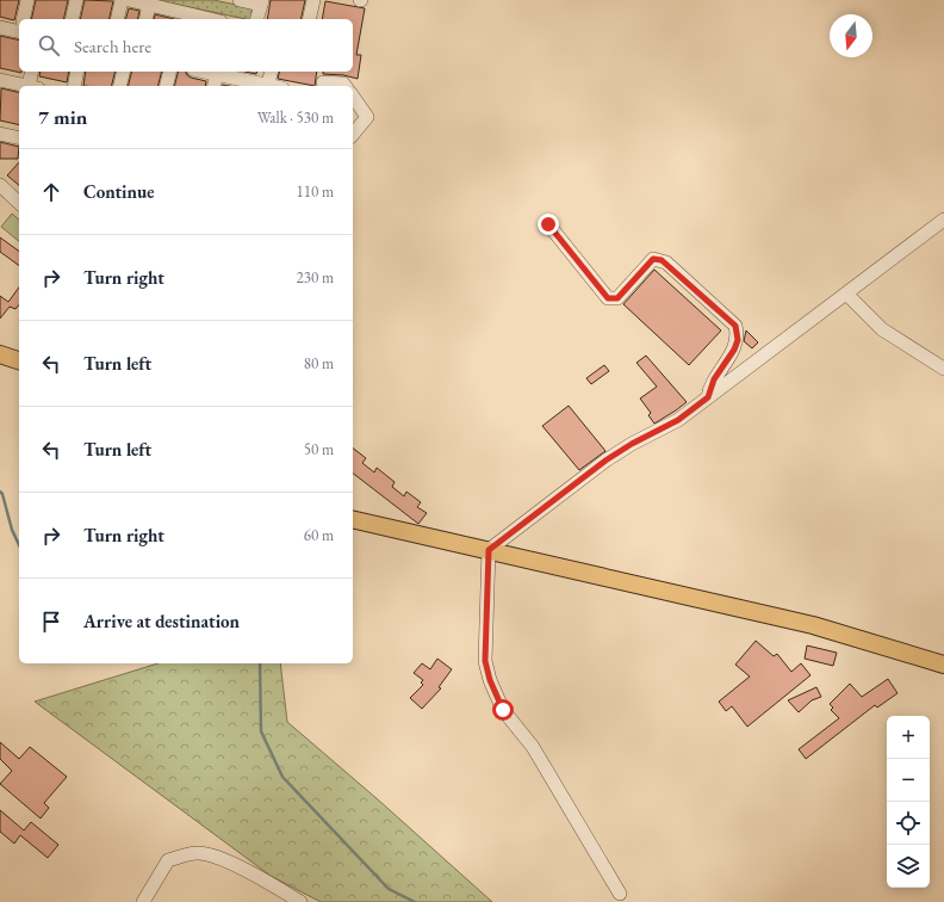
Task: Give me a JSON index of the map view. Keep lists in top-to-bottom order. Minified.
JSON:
{"north":"bottom","page":{"search":"Search here","heading":["7 min","Walk · 530 m"],"list":[["Continue","110 m"],["Turn right","230 m"],["Turn left","80 m"],["Turn left","50 m"],["Turn right","60 m"],"Arrive at destination"],"map_buttons":["+","−"]}}
